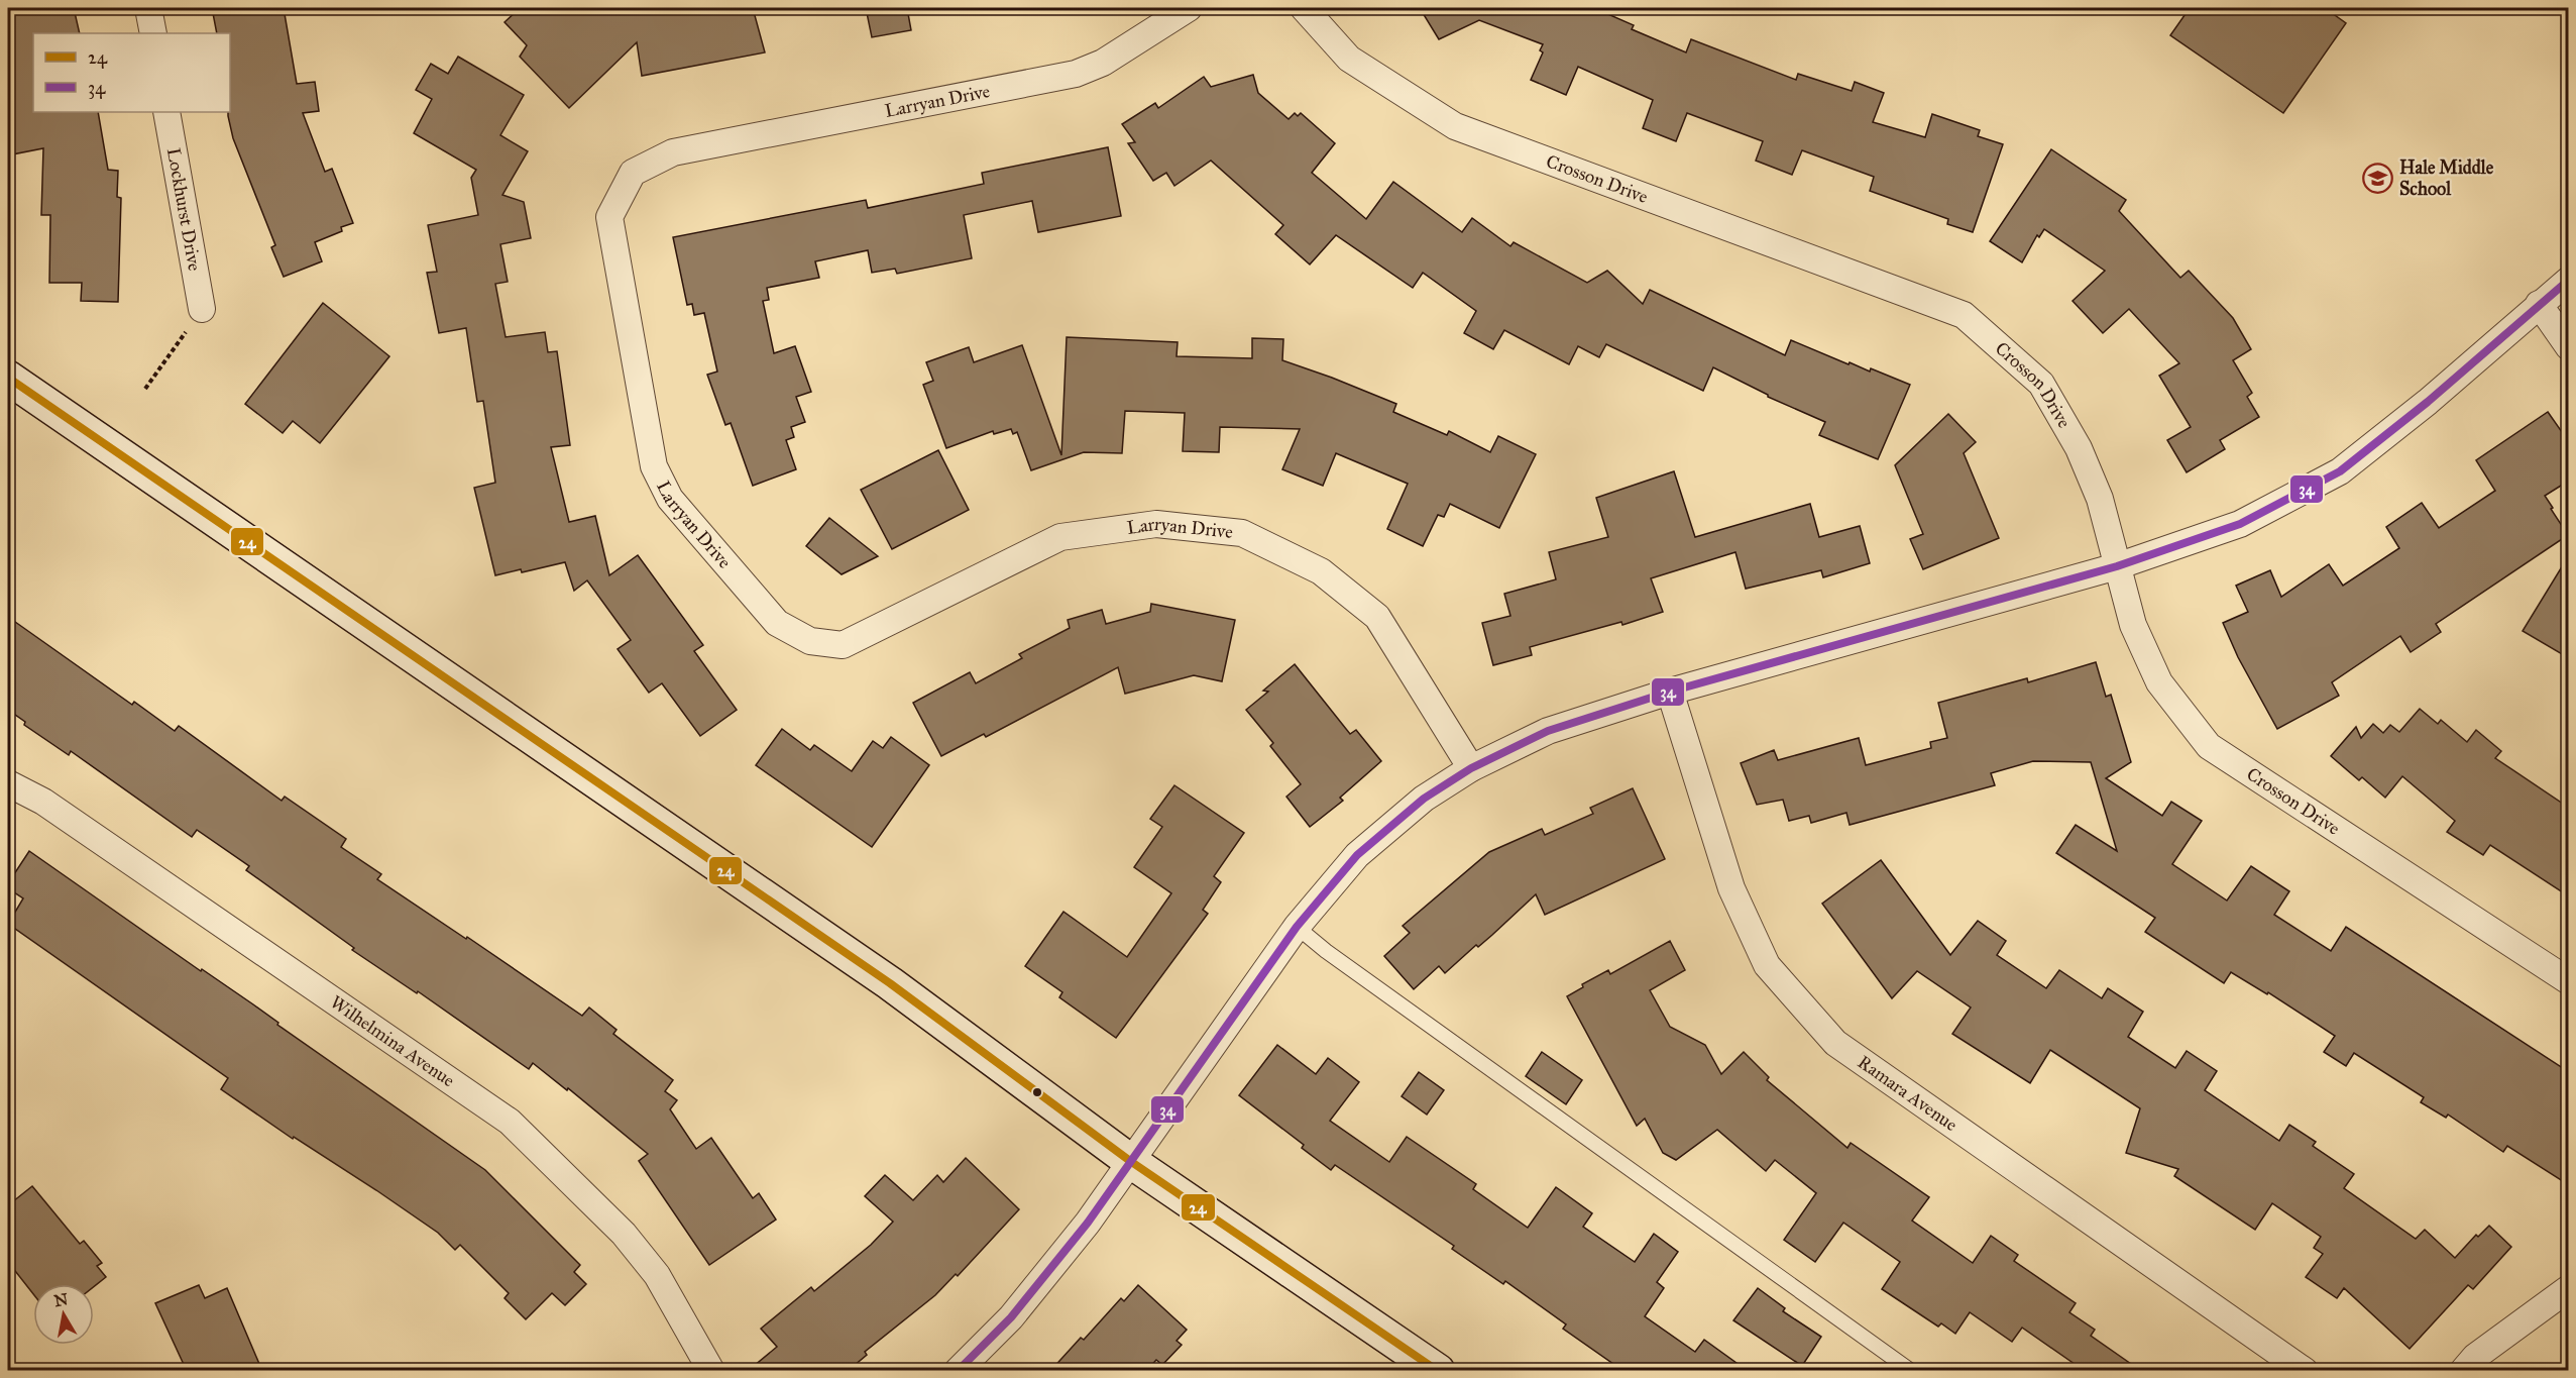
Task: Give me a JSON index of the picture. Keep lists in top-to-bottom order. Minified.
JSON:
{"streets":{"street":["Larryan Drive","Crosson Drive","Lockhurst Drive","Wilhelmina Avenue","Ramara Avenue"]},"places":{"school or university":["Hale Middle School"]},"lines":["transit line 34","transit line 24"],"legend":["24","34"],"north":"top"}
